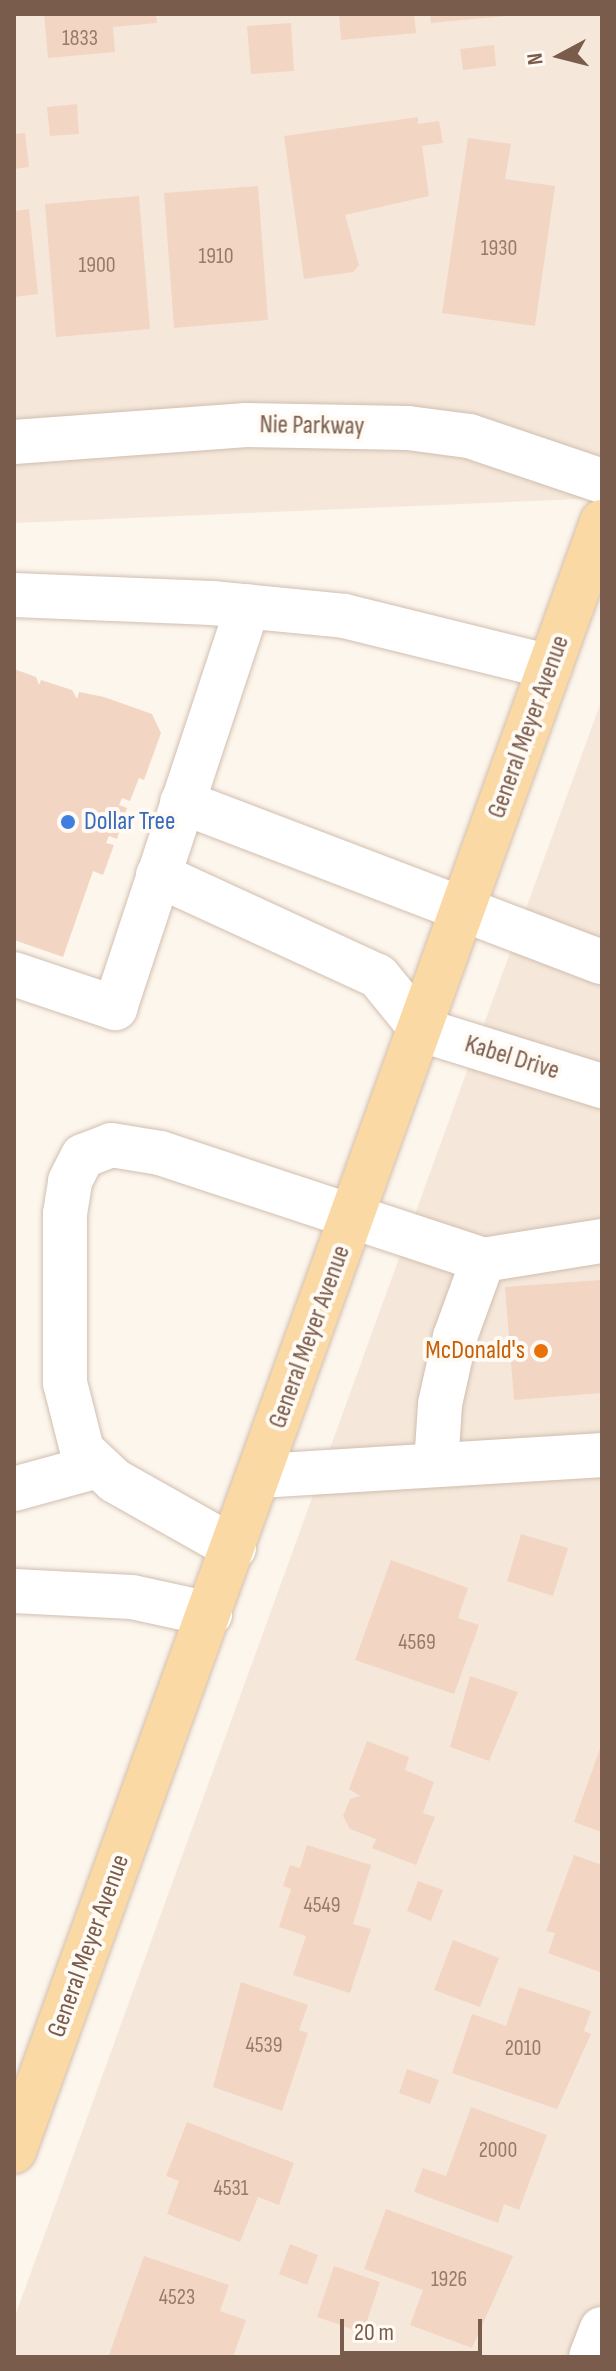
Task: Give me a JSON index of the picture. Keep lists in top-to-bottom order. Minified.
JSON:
{"streets":{"main road":["General Meyer Avenue"],"street":["Nie Parkway","Kabel Drive"]},"crossings":[["General Meyer Avenue","Kabel Drive"]],"places":["Dollar Tree","McDonald's"],"house_numbers":["1833","1930","1910","1900","4569","4549","4539","2010","2000","4531","1926","4523"],"scale_bar":"20 m","north":"left"}
